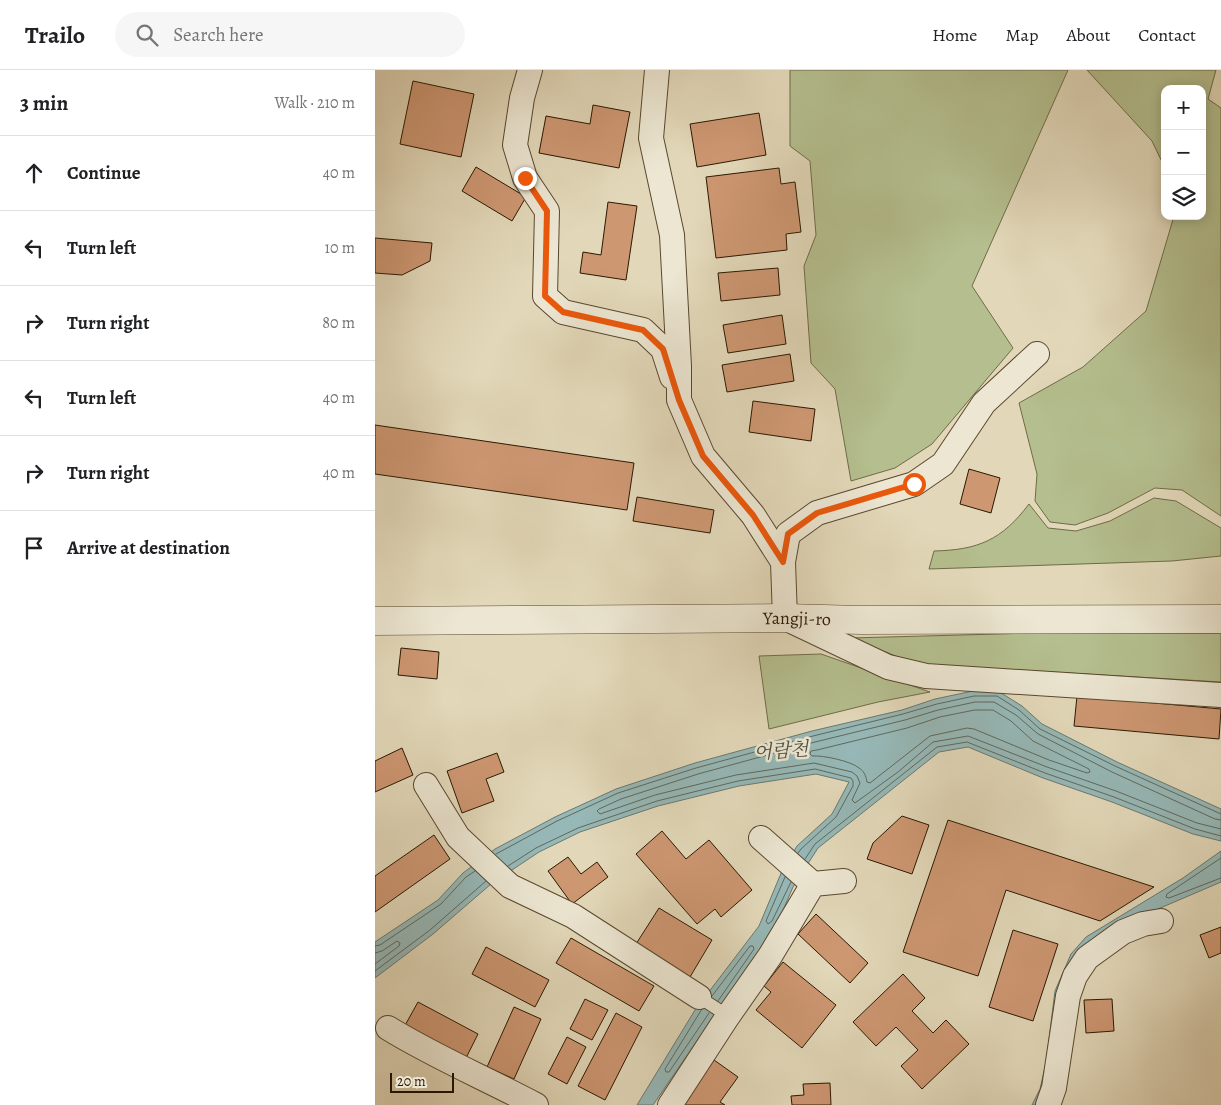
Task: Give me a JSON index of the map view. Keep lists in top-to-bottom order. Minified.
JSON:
{"streets":{"street":["Yangji-ro"]},"water":["어람천"],"scale_bar":"20 m","page":{"header":"Trailo","search":"Search here","nav":["Home","Map","About","Contact"],"heading":["3 min","Walk · 210 m"],"map_buttons":["+","−"],"list":[["Continue","40 m"],["Turn left","10 m"],["Turn right","80 m"],["Turn left","40 m"],["Turn right","40 m"],"Arrive at destination"],"scale":"20 m"}}
